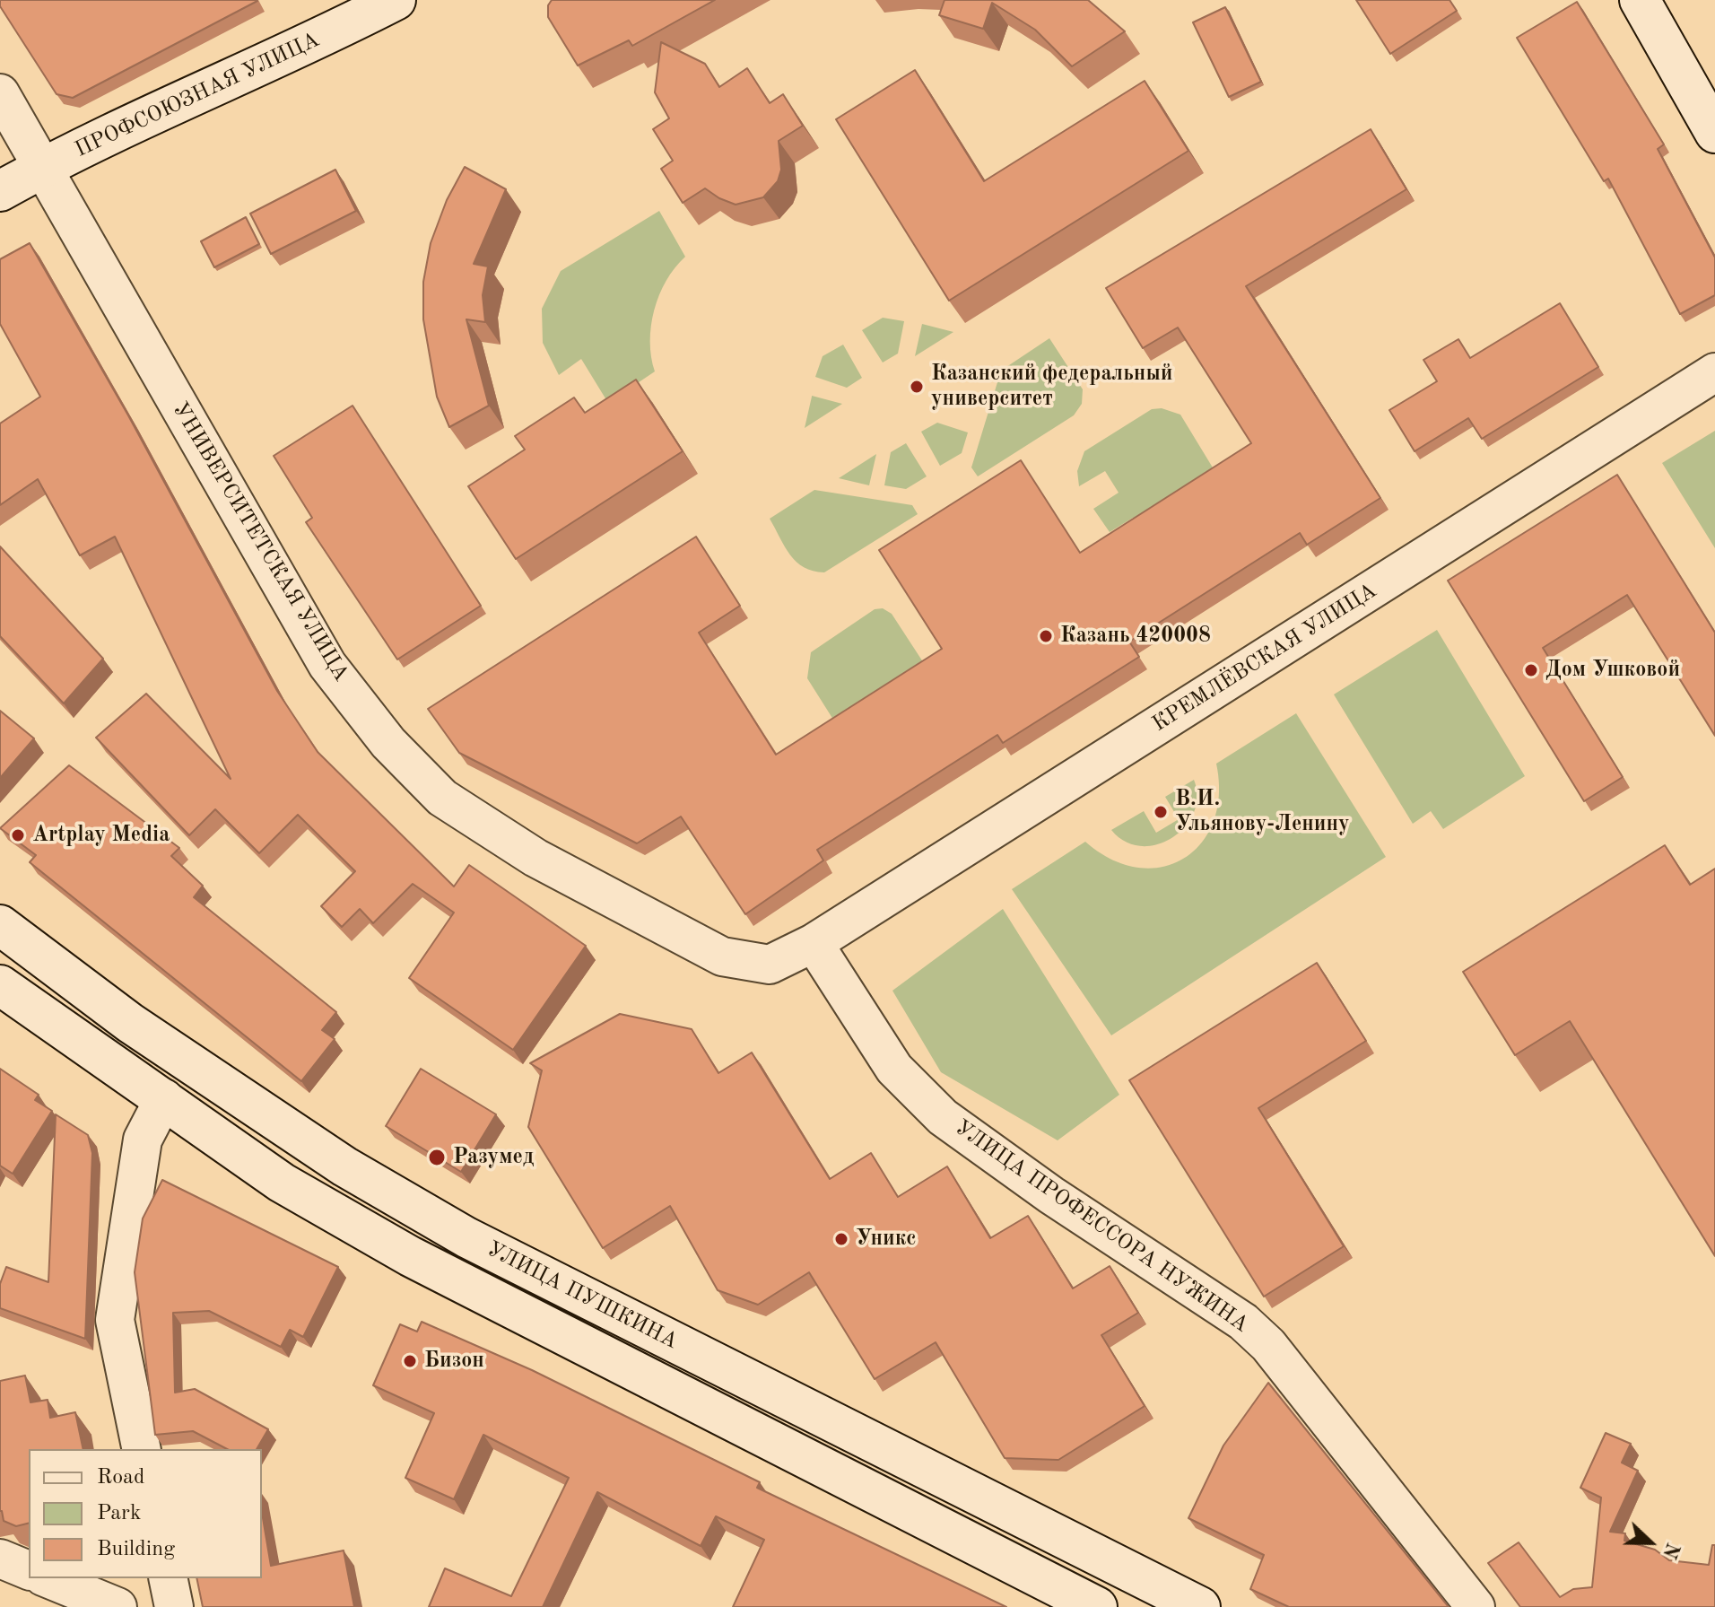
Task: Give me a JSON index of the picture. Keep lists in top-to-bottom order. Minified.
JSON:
{"streets":{"main road":["ПРОФСОЮЗНАЯ УЛИЦА","УЛИЦА ПУШКИНА"],"street":["УНИВЕРСИТЕТСКАЯ УЛИЦА","КРЕМЛЁВСКАЯ УЛИЦА","УЛИЦА ПРОФЕССОРА НУЖИНА"]},"crossings":[["ПРОФСОЮЗНАЯ УЛИЦА","УНИВЕРСИТЕТСКАЯ УЛИЦА"],["УНИВЕРСИТЕТСКАЯ УЛИЦА","КРЕМЛЁВСКАЯ УЛИЦА"],["УНИВЕРСИТЕТСКАЯ УЛИЦА","УЛИЦА ПРОФЕССОРА НУЖИНА"],["КРЕМЛЁВСКАЯ УЛИЦА","УЛИЦА ПРОФЕССОРА НУЖИНА"]],"places":["Казанский федеральный университет","Казань 420008","Дом Ушковой","В.И. Ульянову-Ленину","Artplay Media","Разумед","Уникс","Бизон"],"legend":["Road","Park","Building"],"north":"right"}
